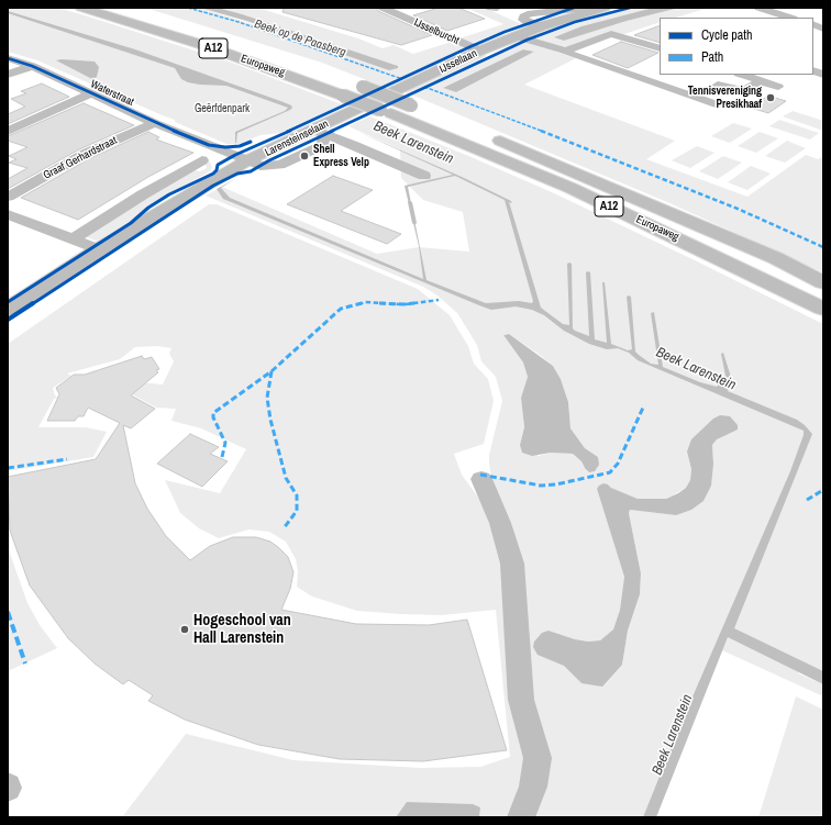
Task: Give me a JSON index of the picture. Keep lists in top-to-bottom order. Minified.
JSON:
{"streets":{"main road":["A12","IJssellaan","Europaweg","Larensteinselaan"],"street":["IJsselburcht","Waterstraat","Graaf Gerhardstraat"]},"crossings":[["IJsselburcht","IJssellaan"],["IJssellaan","Larensteinselaan"],["Waterstraat","Larensteinselaan"],["Waterstraat","Graaf Gerhardstraat"]],"water":["Beek op de Paasberg","Beek Larenstein"],"parks":["Geërfdenpark"],"places":["Tennisvereniging Presikhaaf","Shell Express Velp","Hogeschool van Hall Larenstein"],"legend":["Cycle path","Path"]}
